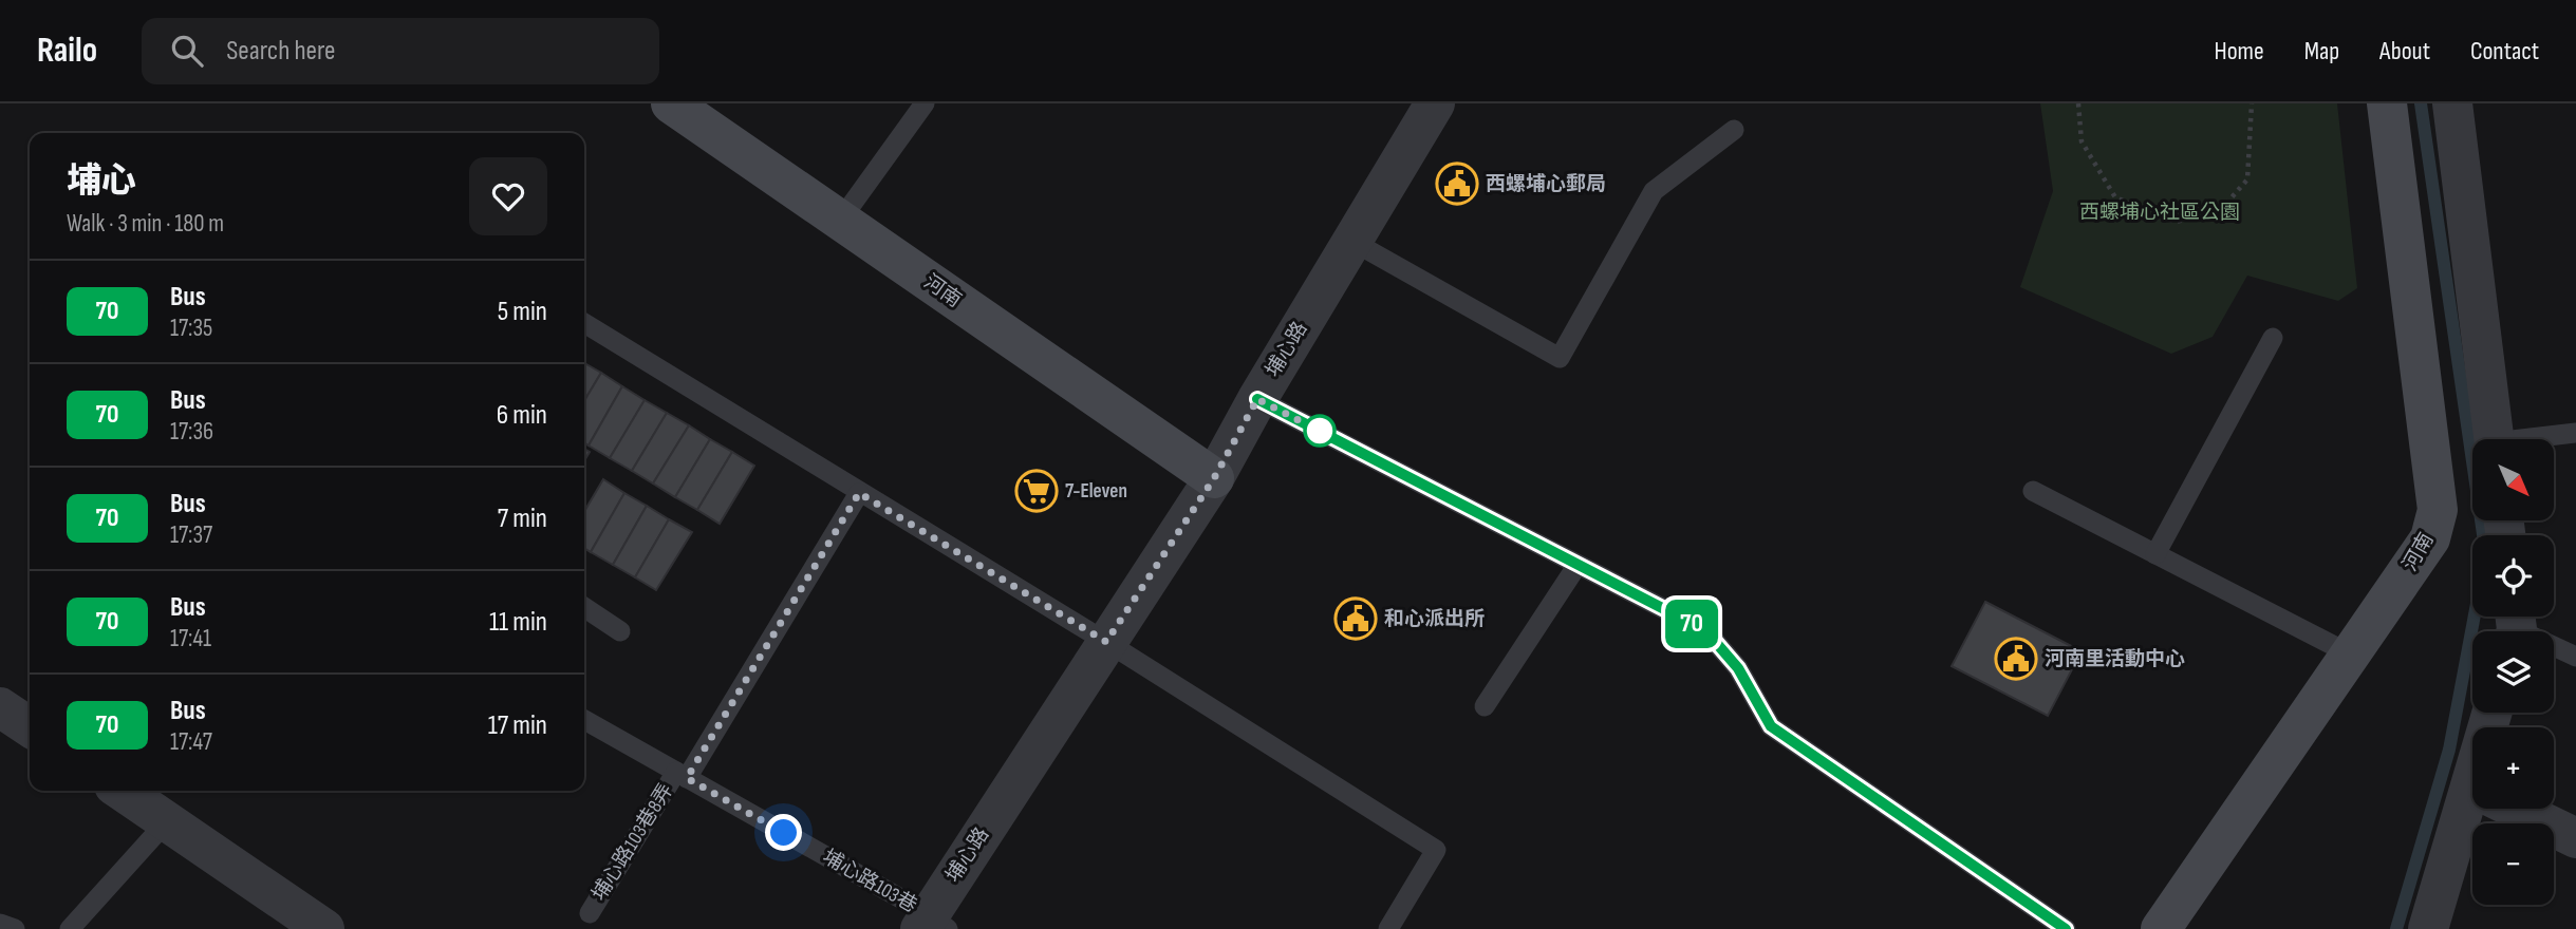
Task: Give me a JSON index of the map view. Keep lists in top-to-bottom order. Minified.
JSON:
{"streets":{"street":["河南","埔心路"],"lane":["埔心路103巷8弄","埔心路103巷"]},"crossings":[["河南","埔心路"],["埔心路","埔心路103巷"],["埔心路103巷8弄","埔心路103巷"]],"parks":["西螺埔心社區公園"],"places":{"public building":["西螺埔心郵局","和心派出所","河南里活動中心"],"supermarket":["7-Eleven"]},"lines":["bus line 70"],"north":"bottom right","page":{"header":"Railo","search":"Search here","nav":["Home","Map","About","Contact"],"on_map":"70","heading":["埔心","Walk · 3 min · 180 m"],"list":[{"mark":"70","name":"Bus","note":"17:35","value":"5 min"},{"mark":"70","name":"Bus","note":"17:36","value":"6 min"},{"mark":"70","name":"Bus","note":"17:37","value":"7 min"},{"mark":"70","name":"Bus","note":"17:41","value":"11 min"},{"mark":"70","name":"Bus","note":"17:47","value":"17 min"}],"map_buttons":["+","−"]}}
